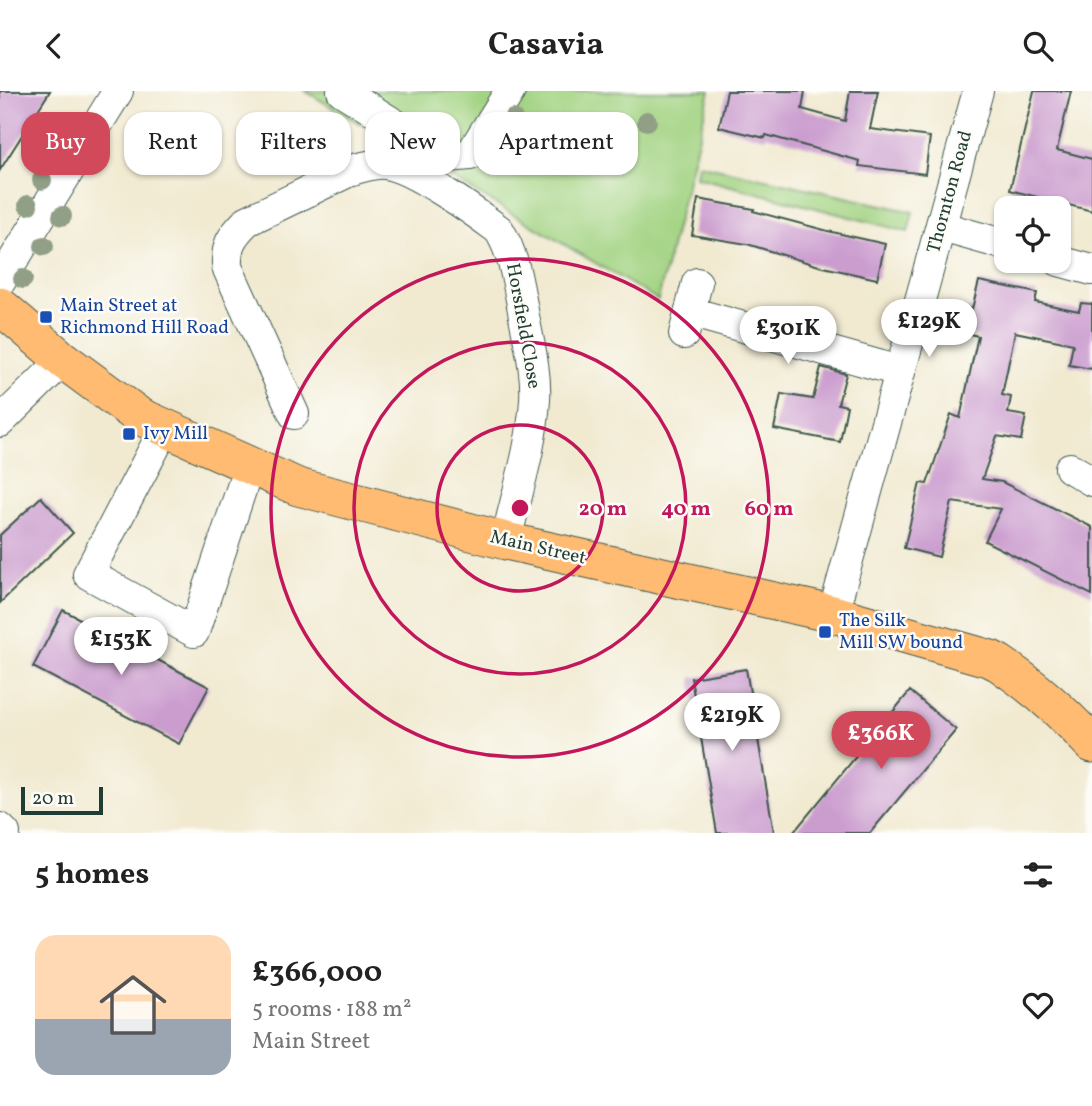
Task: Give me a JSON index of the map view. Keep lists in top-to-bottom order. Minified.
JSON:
{"streets":{"main road":["Main Street"],"street":["Thornton Road","Horsfield Close"]},"crossings":[["Thornton Road","Main Street"],["Horsfield Close","Main Street"]],"places":{"transit":["Main Street at Richmond Hill Road","Ivy Mill","The Silk Mill SW bound"]},"scale_bar":"20 m","page":{"header":"Casavia","chip":["Buy","Rent","Filters","New","Apartment"],"price":["£129K","£301K","£153K","£219K","£366K"],"scale":"20 m","heading":"5 homes","list":[{"name":"£366,000","note":"5 rooms · 188 m² · Main Street"}]},"rings":["20 m","40 m","60 m"]}
